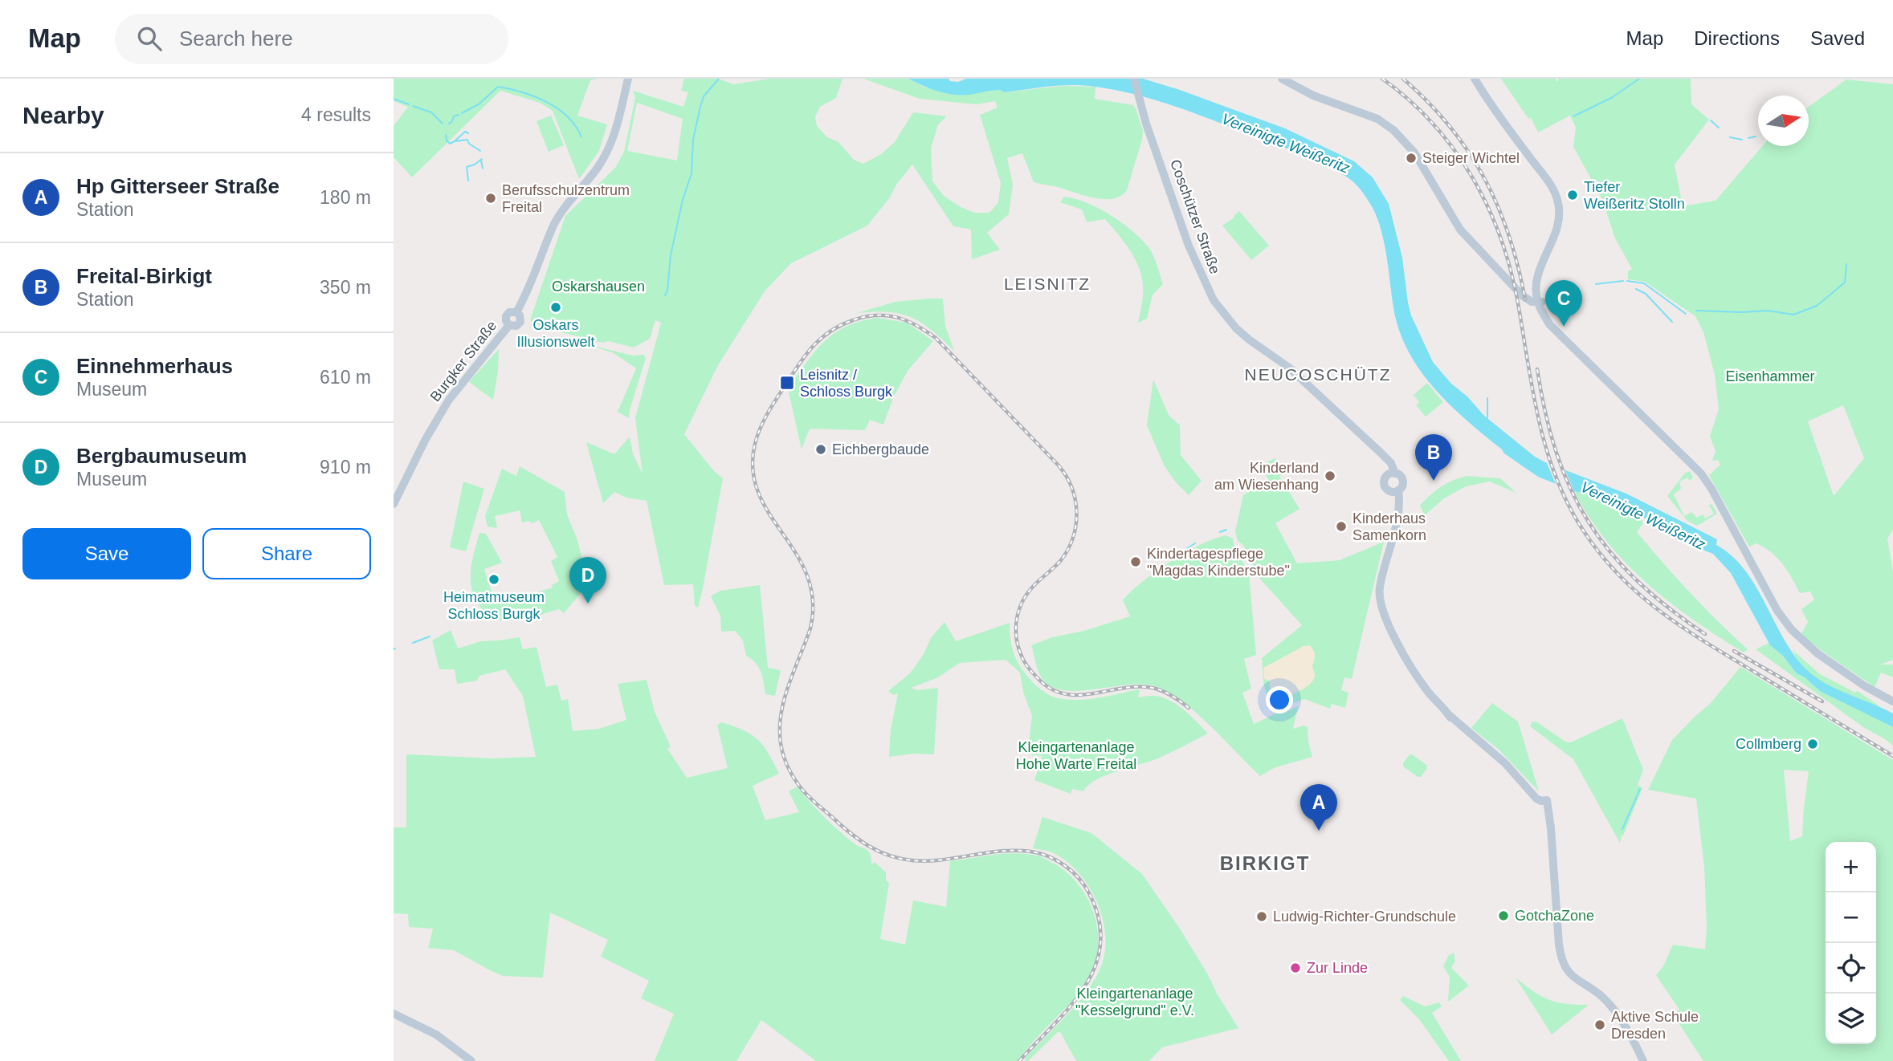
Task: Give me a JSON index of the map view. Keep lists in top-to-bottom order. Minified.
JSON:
{"streets":{"street":["Coschützer Straße","Burgker Straße"]},"districts":["LEISNITZ","NEUCOSCHÜTZ","BIRKIGT"],"water":["Vereinigte Weißeritz"],"parks":["Oskarshausen","Eisenhammer","Kleingartenanlage Hohe Warte Freital","Kleingartenanlage \"Kesselgrund\" e.V."],"places":{"other":["Steiger Wichtel","Tiefer Weißeritz Stolln","Berufsschulzentrum Freital","Oskars Illusionswelt","Eichbergbaude","Kinderland am Wiesenhang","Kinderhaus Samenkorn","Kindertagespflege \"Magdas Kinderstube\"","Heimatmuseum Schloss Burgk","Collmberg","GotchaZone","Ludwig-Richter-Grundschule","Zur Linde","Aktive Schule Dresden"],"transit":["Leisnitz / Schloss Burgk"]},"north":"right","page":{"header":"Map","search":"Search here","nav":["Map","Directions","Saved"],"heading":["Nearby","4 results"],"list":[{"mark":"A","name":"Hp Gitterseer Straße","note":"Station","value":"180 m"},{"mark":"B","name":"Freital-Birkigt","note":"Station","value":"350 m"},{"mark":"C","name":"Einnehmerhaus","note":"Museum","value":"610 m"},{"mark":"D","name":"Bergbaumuseum","note":"Museum","value":"910 m"}],"pins":["C","B","D","A"],"buttons":["Save","Share"],"map_buttons":["+","−"]}}
